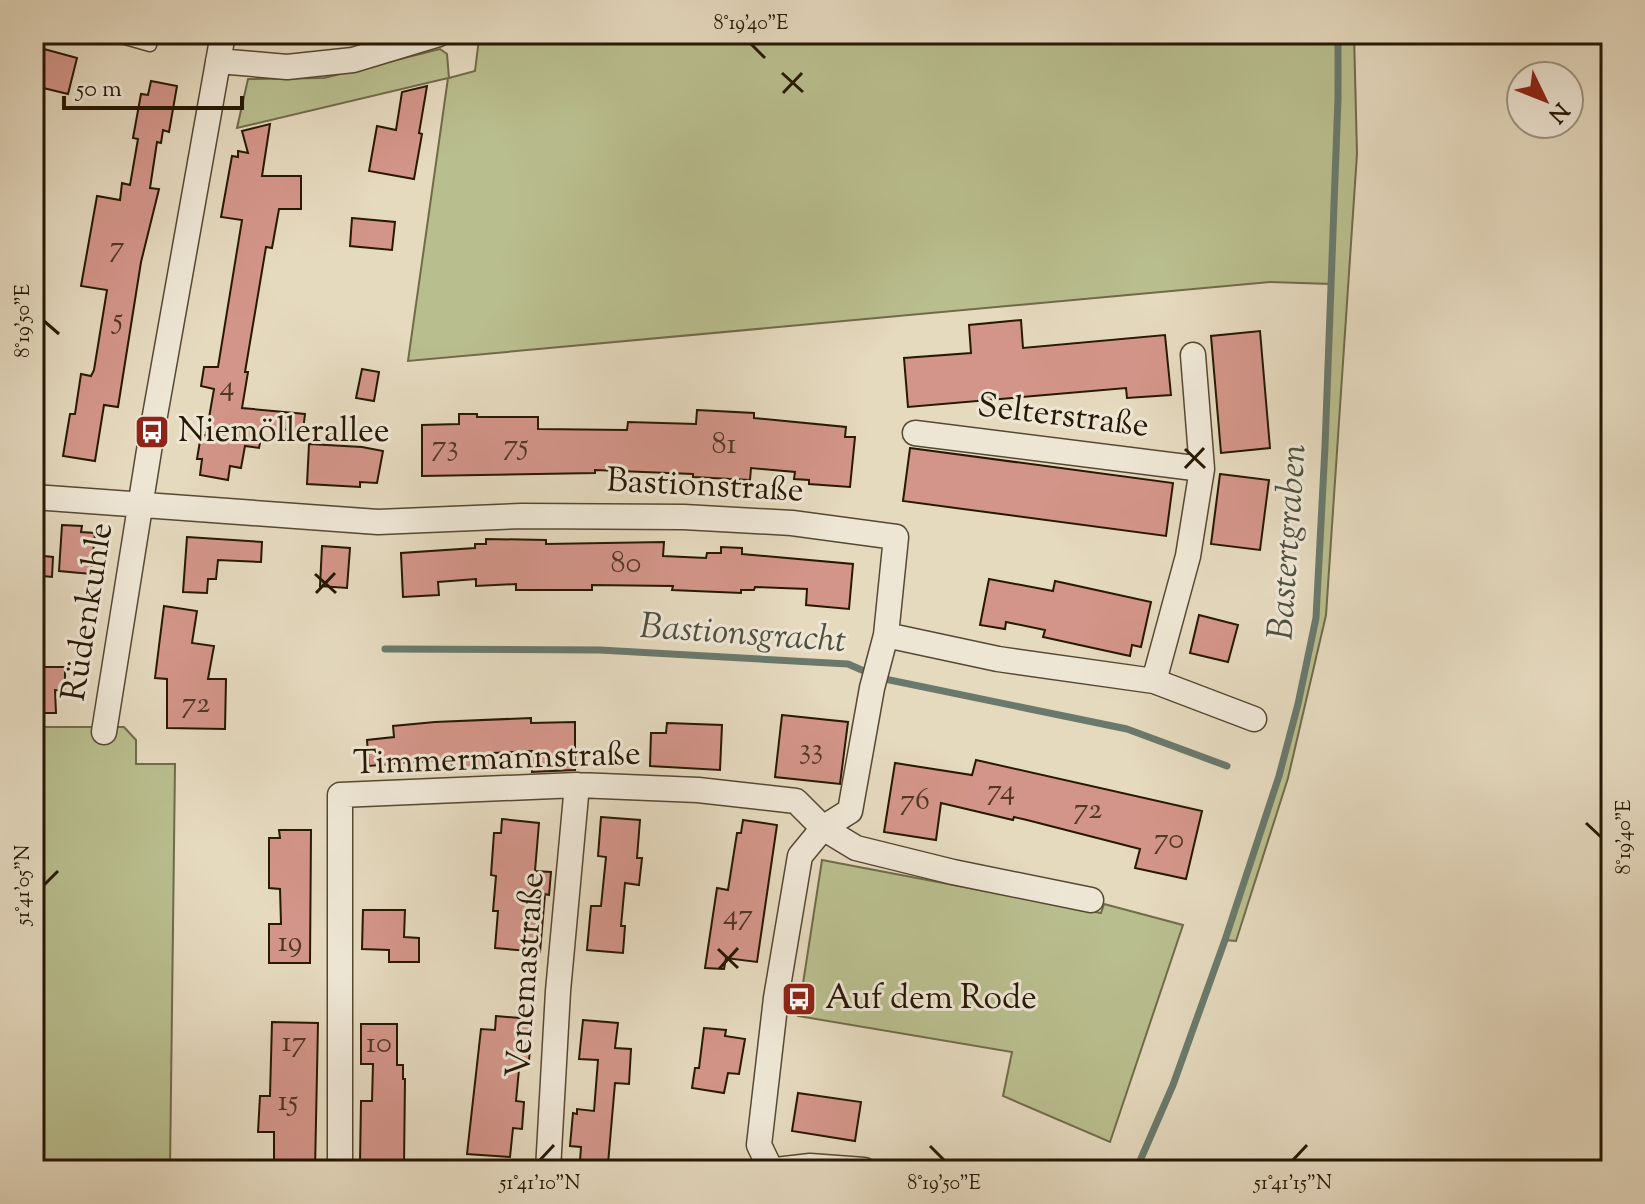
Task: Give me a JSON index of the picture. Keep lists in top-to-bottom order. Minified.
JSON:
{"streets":{"street":["Selterstraße","Bastionstraße","Rüdenkuhle","Timmermannstraße","Venemastraße"]},"crossings":[["Bastionstraße","Rüdenkuhle"],["Timmermannstraße","Venemastraße"]],"water":["Bastertgraben","Bastionsgracht"],"places":{"bus stop":["Niemöllerallee","Auf dem Rode"]},"house_numbers":["7","5","4","81","75","73","80","72","33","74","76","72","70","47","19","17","10","15"],"scale_bar":"50 m","north":"bottom right","coordinates":["8°19'40\"E","8°19'50\"E","51°41'05\"N","51°41'10\"N","51°41'15\"N"]}
